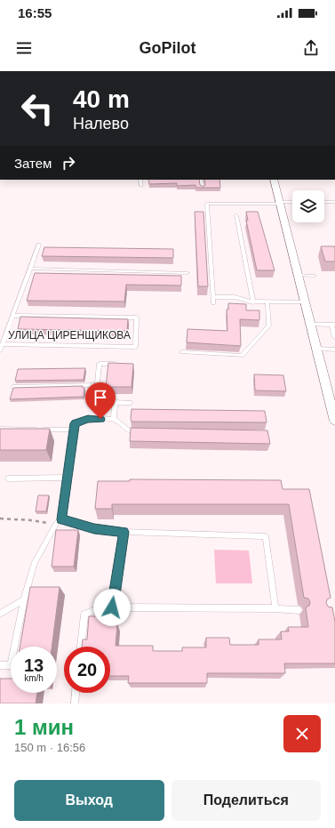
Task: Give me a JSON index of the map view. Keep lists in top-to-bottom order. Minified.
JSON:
{"streets":{"lane":["УЛИЦА ЦИРЕНЩИКОВА"]},"page":{"status":"16:55","header":"GoPilot","turn":["40 m","Налево"],"then":"Затем","speed":"13 km/h","limit":"20","heading":["1 мин","150 m · 16:56"],"buttons":["Выход","Поделиться"]}}
